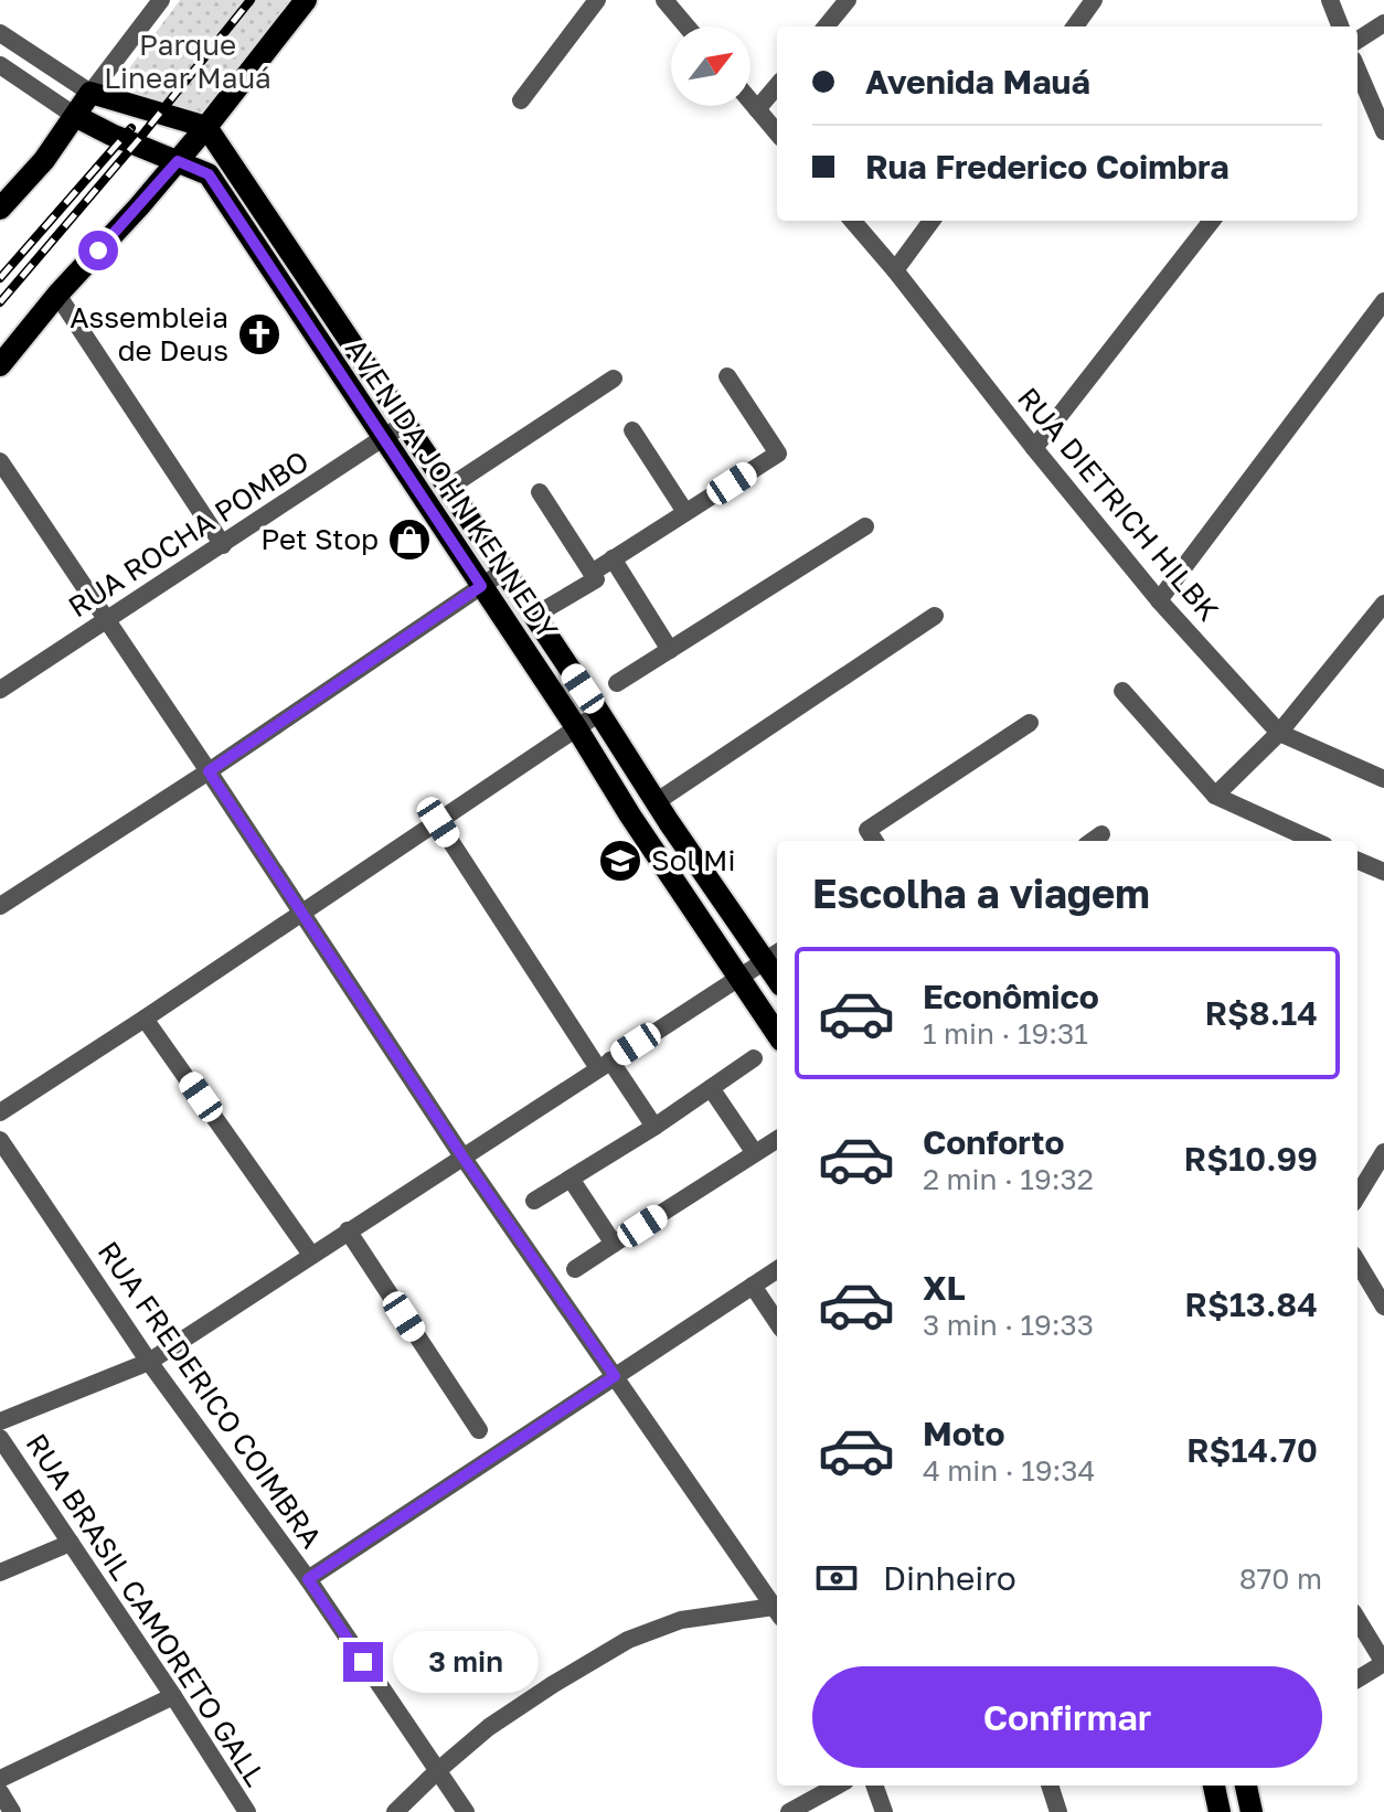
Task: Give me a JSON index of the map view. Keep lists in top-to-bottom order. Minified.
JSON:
{"streets":{"main road":["AVENIDA JOHN KENNEDY"],"street":["RUA DIETRICH HILBK","RUA ROCHA POMBO","RUA FREDERICO COIMBRA","RUA BRASIL CAMORETO GALL"]},"crossings":[["AVENIDA JOHN KENNEDY","RUA ROCHA POMBO"]],"parks":["Parque Linear Mauá"],"places":{"church":["Assembleia de Deus"],"shop":["Pet Stop"],"school or university":["Sol Mi"]},"north":"top right","page":{"banner":["Avenida Mauá","Rua Frederico Coimbra"],"heading":"Escolha a viagem","list":[{"name":"Econômico","note":"1 min · 19:31","value":"R$8.14"},{"name":"Conforto","note":"2 min · 19:32","value":"R$10.99"},{"name":"XL","note":"3 min · 19:33","value":"R$13.84"},{"name":"Moto","note":"4 min · 19:34","value":"R$14.70"}],"pay":["Dinheiro","870 m"],"bubble":"3 min","buttons":"Confirmar"}}
